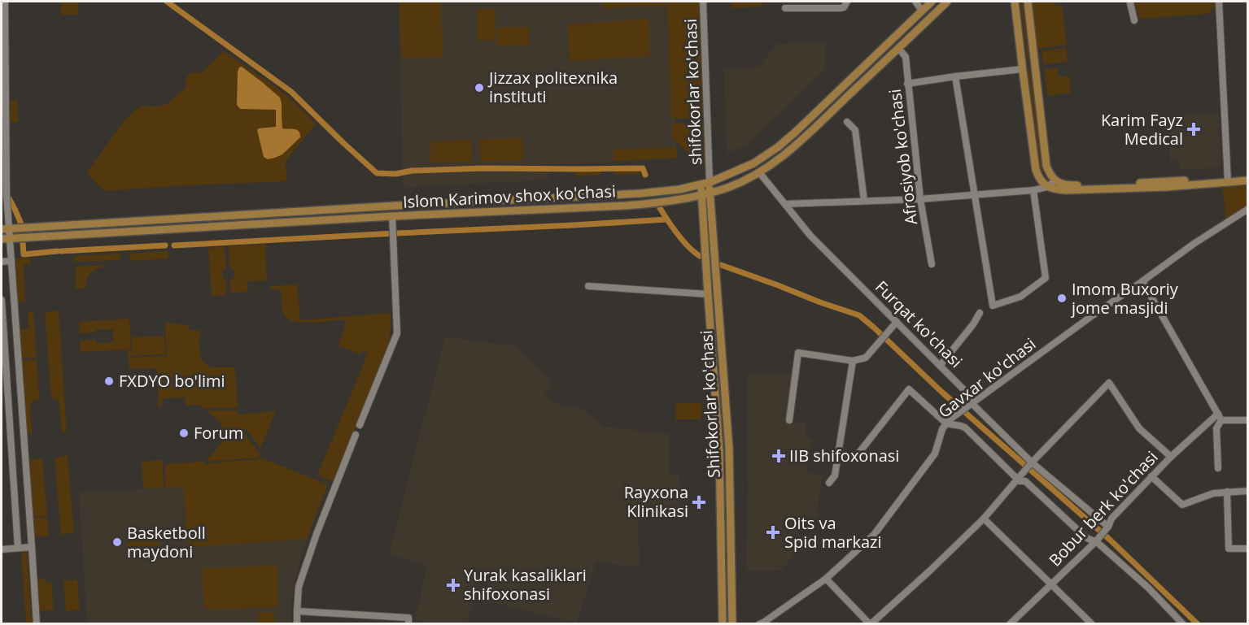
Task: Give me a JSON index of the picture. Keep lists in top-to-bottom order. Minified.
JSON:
{"streets":{"main road":["Islom Karimov shox ko'chasi","Shifokorlar ko'chasi"],"street":["shifokorlar ko'chasi","Afrosiyob ko'chasi","Furqat ko'chasi","Gavxar ko'chasi","Bobur berk ko'chasi"]},"crossings":[["shifokorlar ko'chasi","Islom Karimov shox ko'chasi"],["shifokorlar ko'chasi","Shifokorlar ko'chasi"],["Afrosiyob ko'chasi","Islom Karimov shox ko'chasi"],["Islom Karimov shox ko'chasi","Furqat ko'chasi"],["Islom Karimov shox ko'chasi","Shifokorlar ko'chasi"],["Furqat ko'chasi","Gavxar ko'chasi"],["Furqat ko'chasi","Bobur berk ko'chasi"]],"places":{"other":["Jizzax politexnika instituti","Imom Buxoriy jome masjidi","FXDYO bo'limi","Forum","Basketboll maydoni"],"health":["Karim Fayz Medical","IIB shifoxonasi","Rayxona Klinikasi","Oits va Spid markazi","Yurak kasaliklari shifoxonasi"]}}
